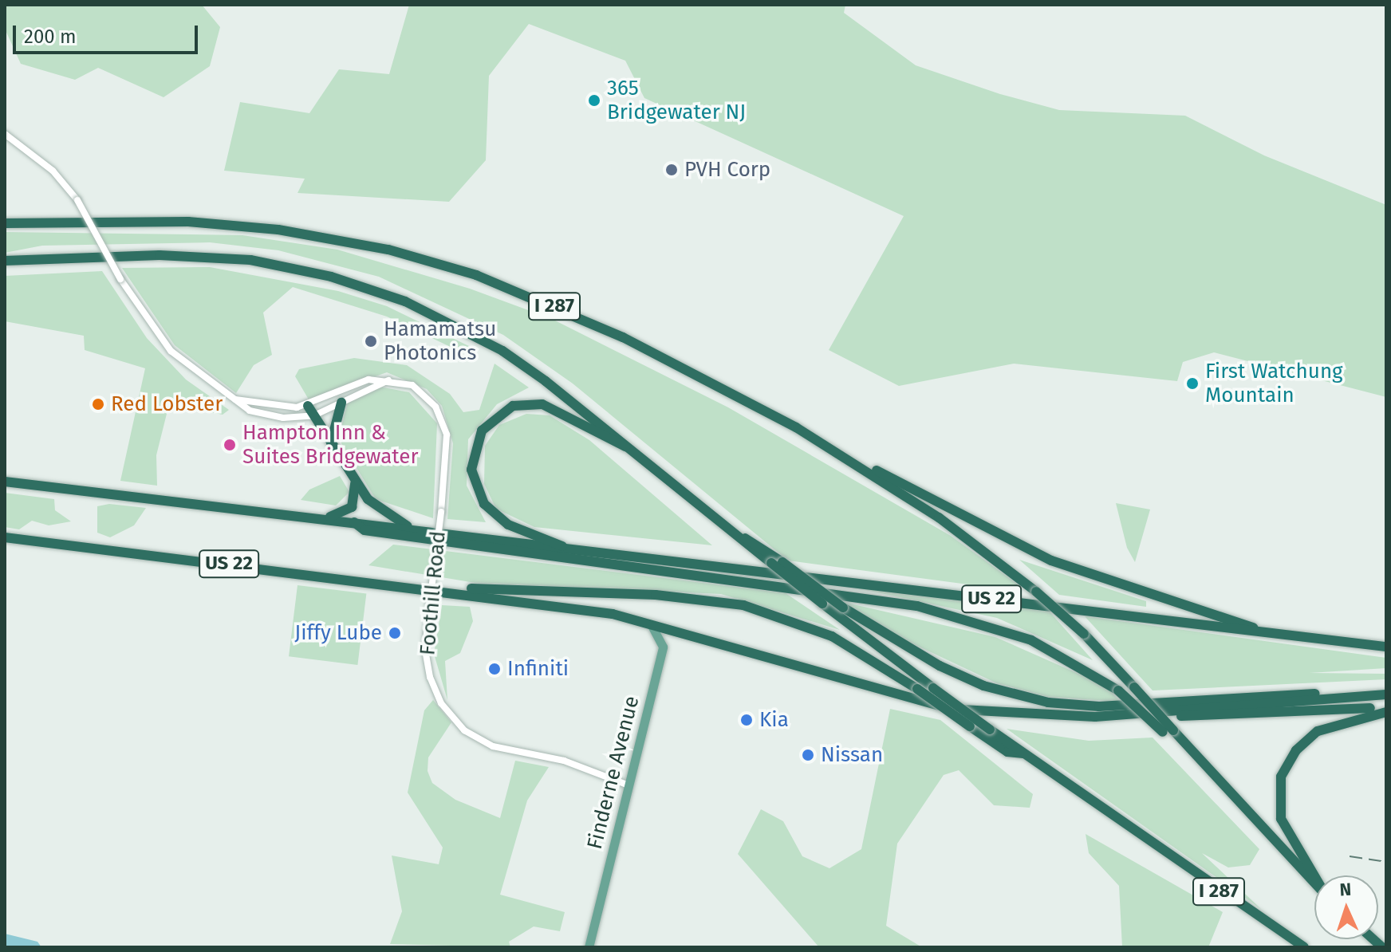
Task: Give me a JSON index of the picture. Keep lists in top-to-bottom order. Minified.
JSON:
{"streets":{"highway":["I 287","US 22"],"main road":["Finderne Avenue"],"street":["Foothill Road"]},"crossings":[["Foothill Road","Finderne Avenue"]],"places":["365 Bridgewater NJ","PVH Corp","Hamamatsu Photonics","First Watchung Mountain","Red Lobster","Hampton Inn & Suites Bridgewater","Jiffy Lube","Infiniti","Kia","Nissan"],"scale_bar":"200 m","north":"top"}
